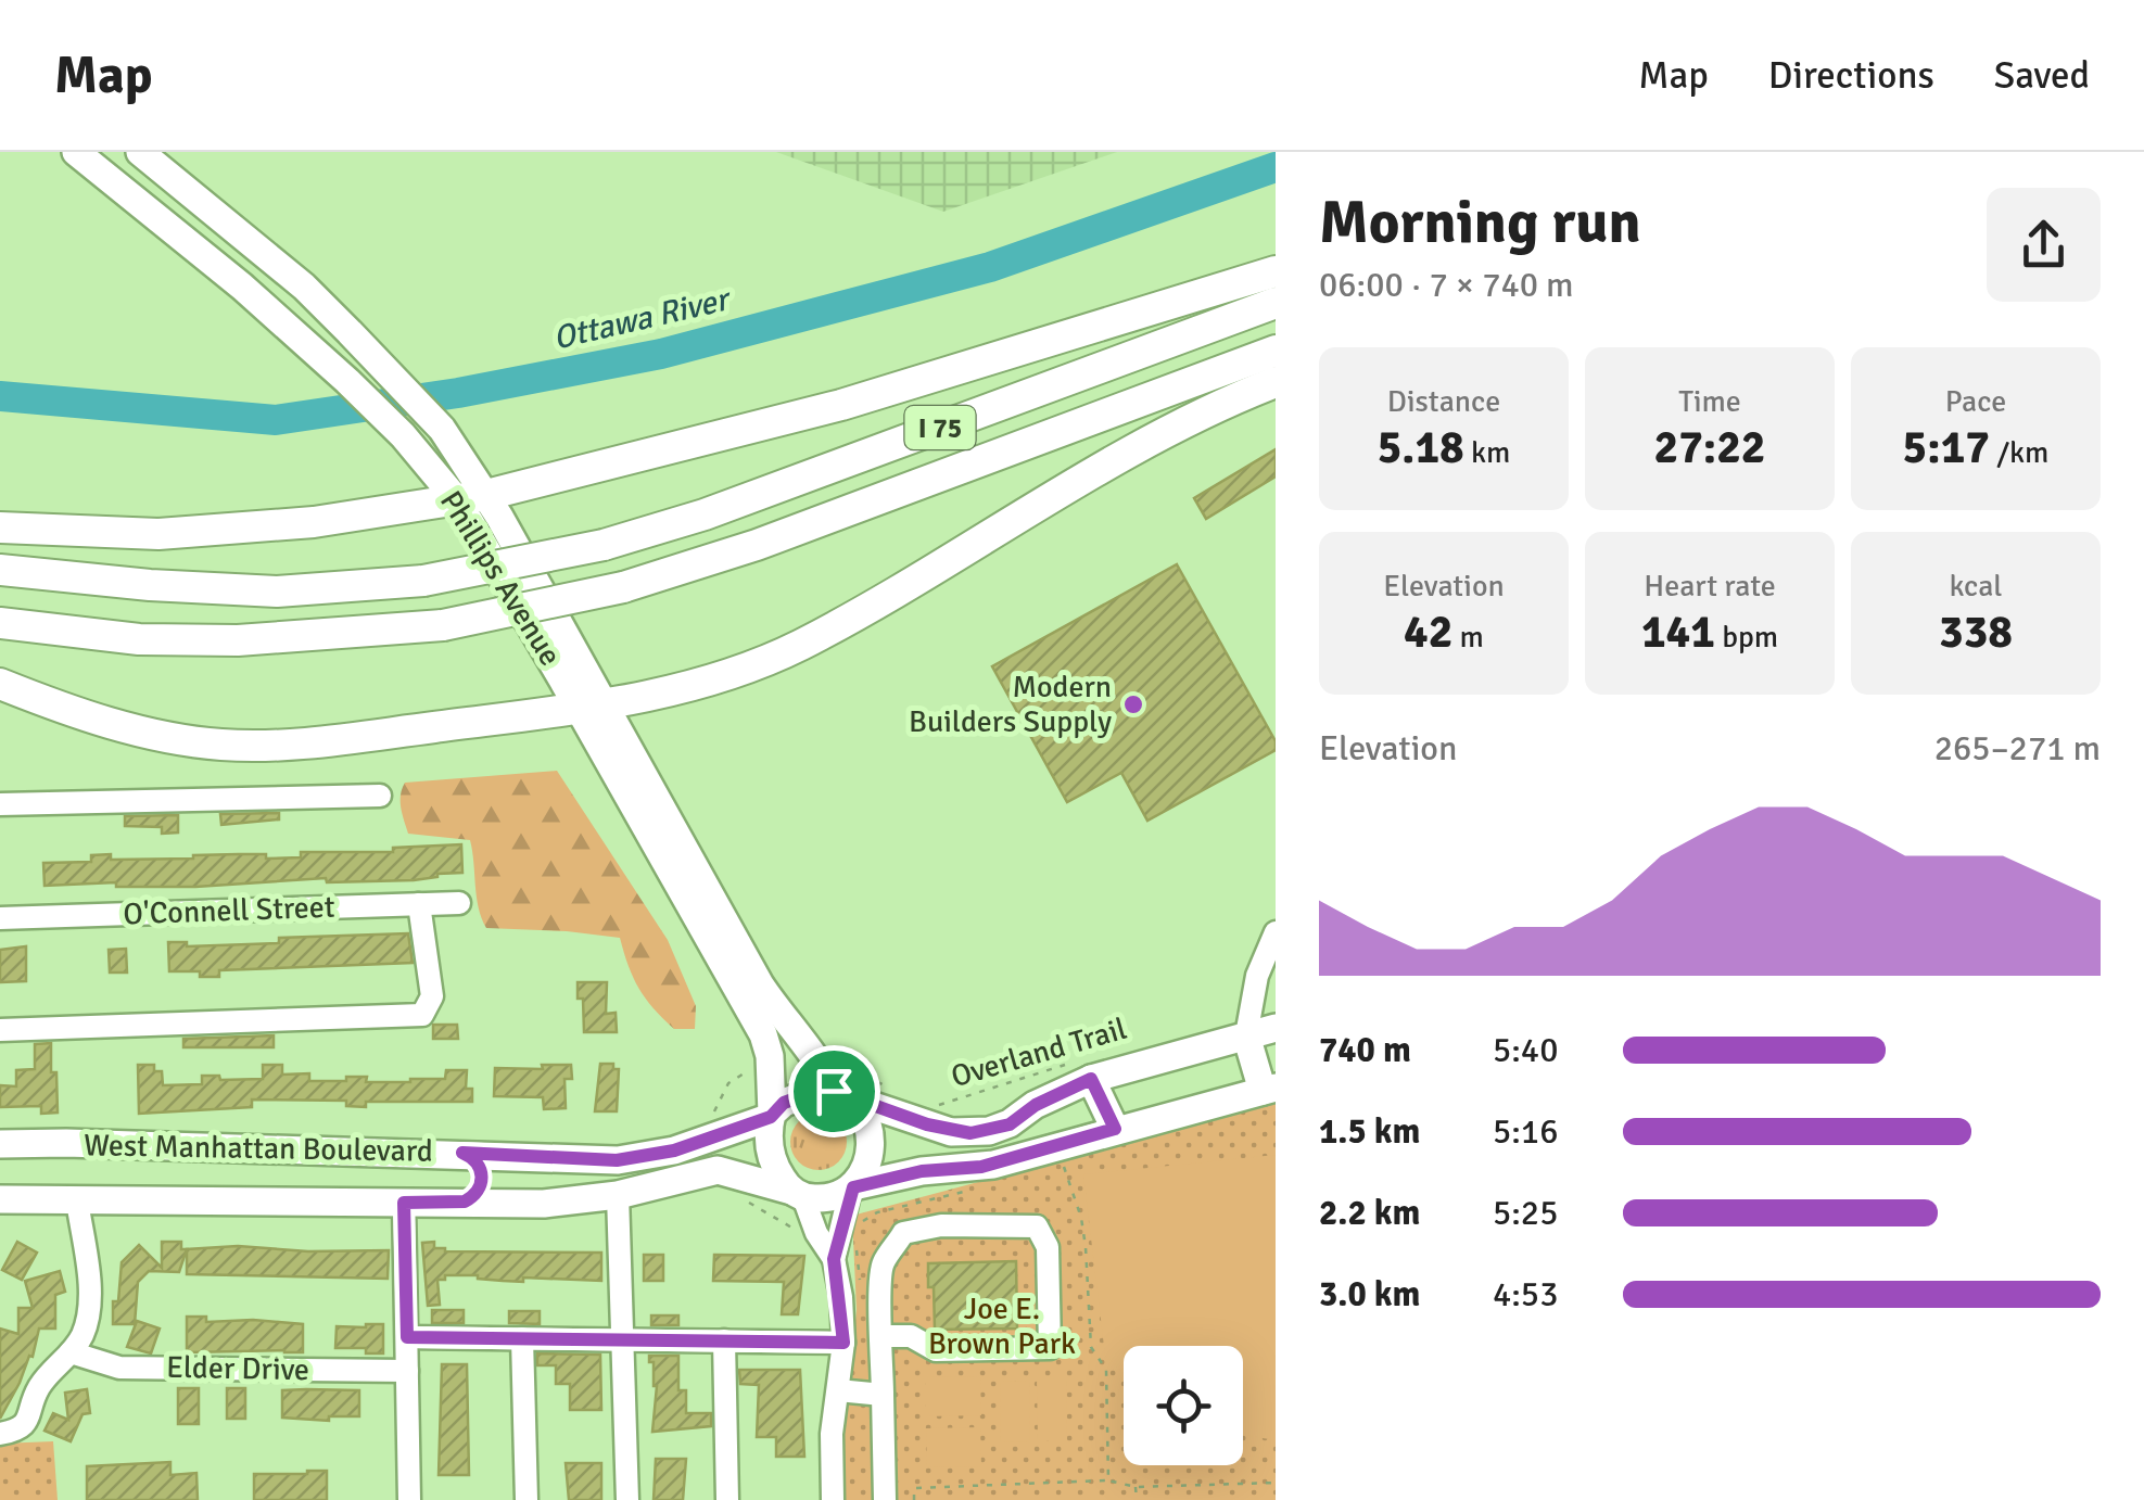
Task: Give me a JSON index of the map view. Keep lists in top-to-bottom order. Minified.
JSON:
{"streets":{"highway":["I 75"],"main road":["Phillips Avenue","West Manhattan Boulevard"],"street":["O'Connell Street","Elder Drive"],"path":["Overland Trail"]},"crossings":[["Phillips Avenue","West Manhattan Boulevard"]],"water":["Ottawa River"],"parks":["Joe E. Brown Park"],"places":["Modern Builders Supply"],"page":{"header":"Map","nav":["Map","Directions","Saved"],"heading":["Morning run","06:00 · 7 × 740 m"],"stats":[["Distance","5.18 km"],["Time","27:22"],["Pace","5:17 /km"],["Elevation","42 m"],["Heart rate","141 bpm"],["kcal","338"]],"chart":["Elevation","265–271 m"],"list":[{"name":"740 m","note":"5:40"},{"name":"1.5 km","note":"5:16"},{"name":"2.2 km","note":"5:25"},{"name":"3.0 km","note":"4:53"}]}}
